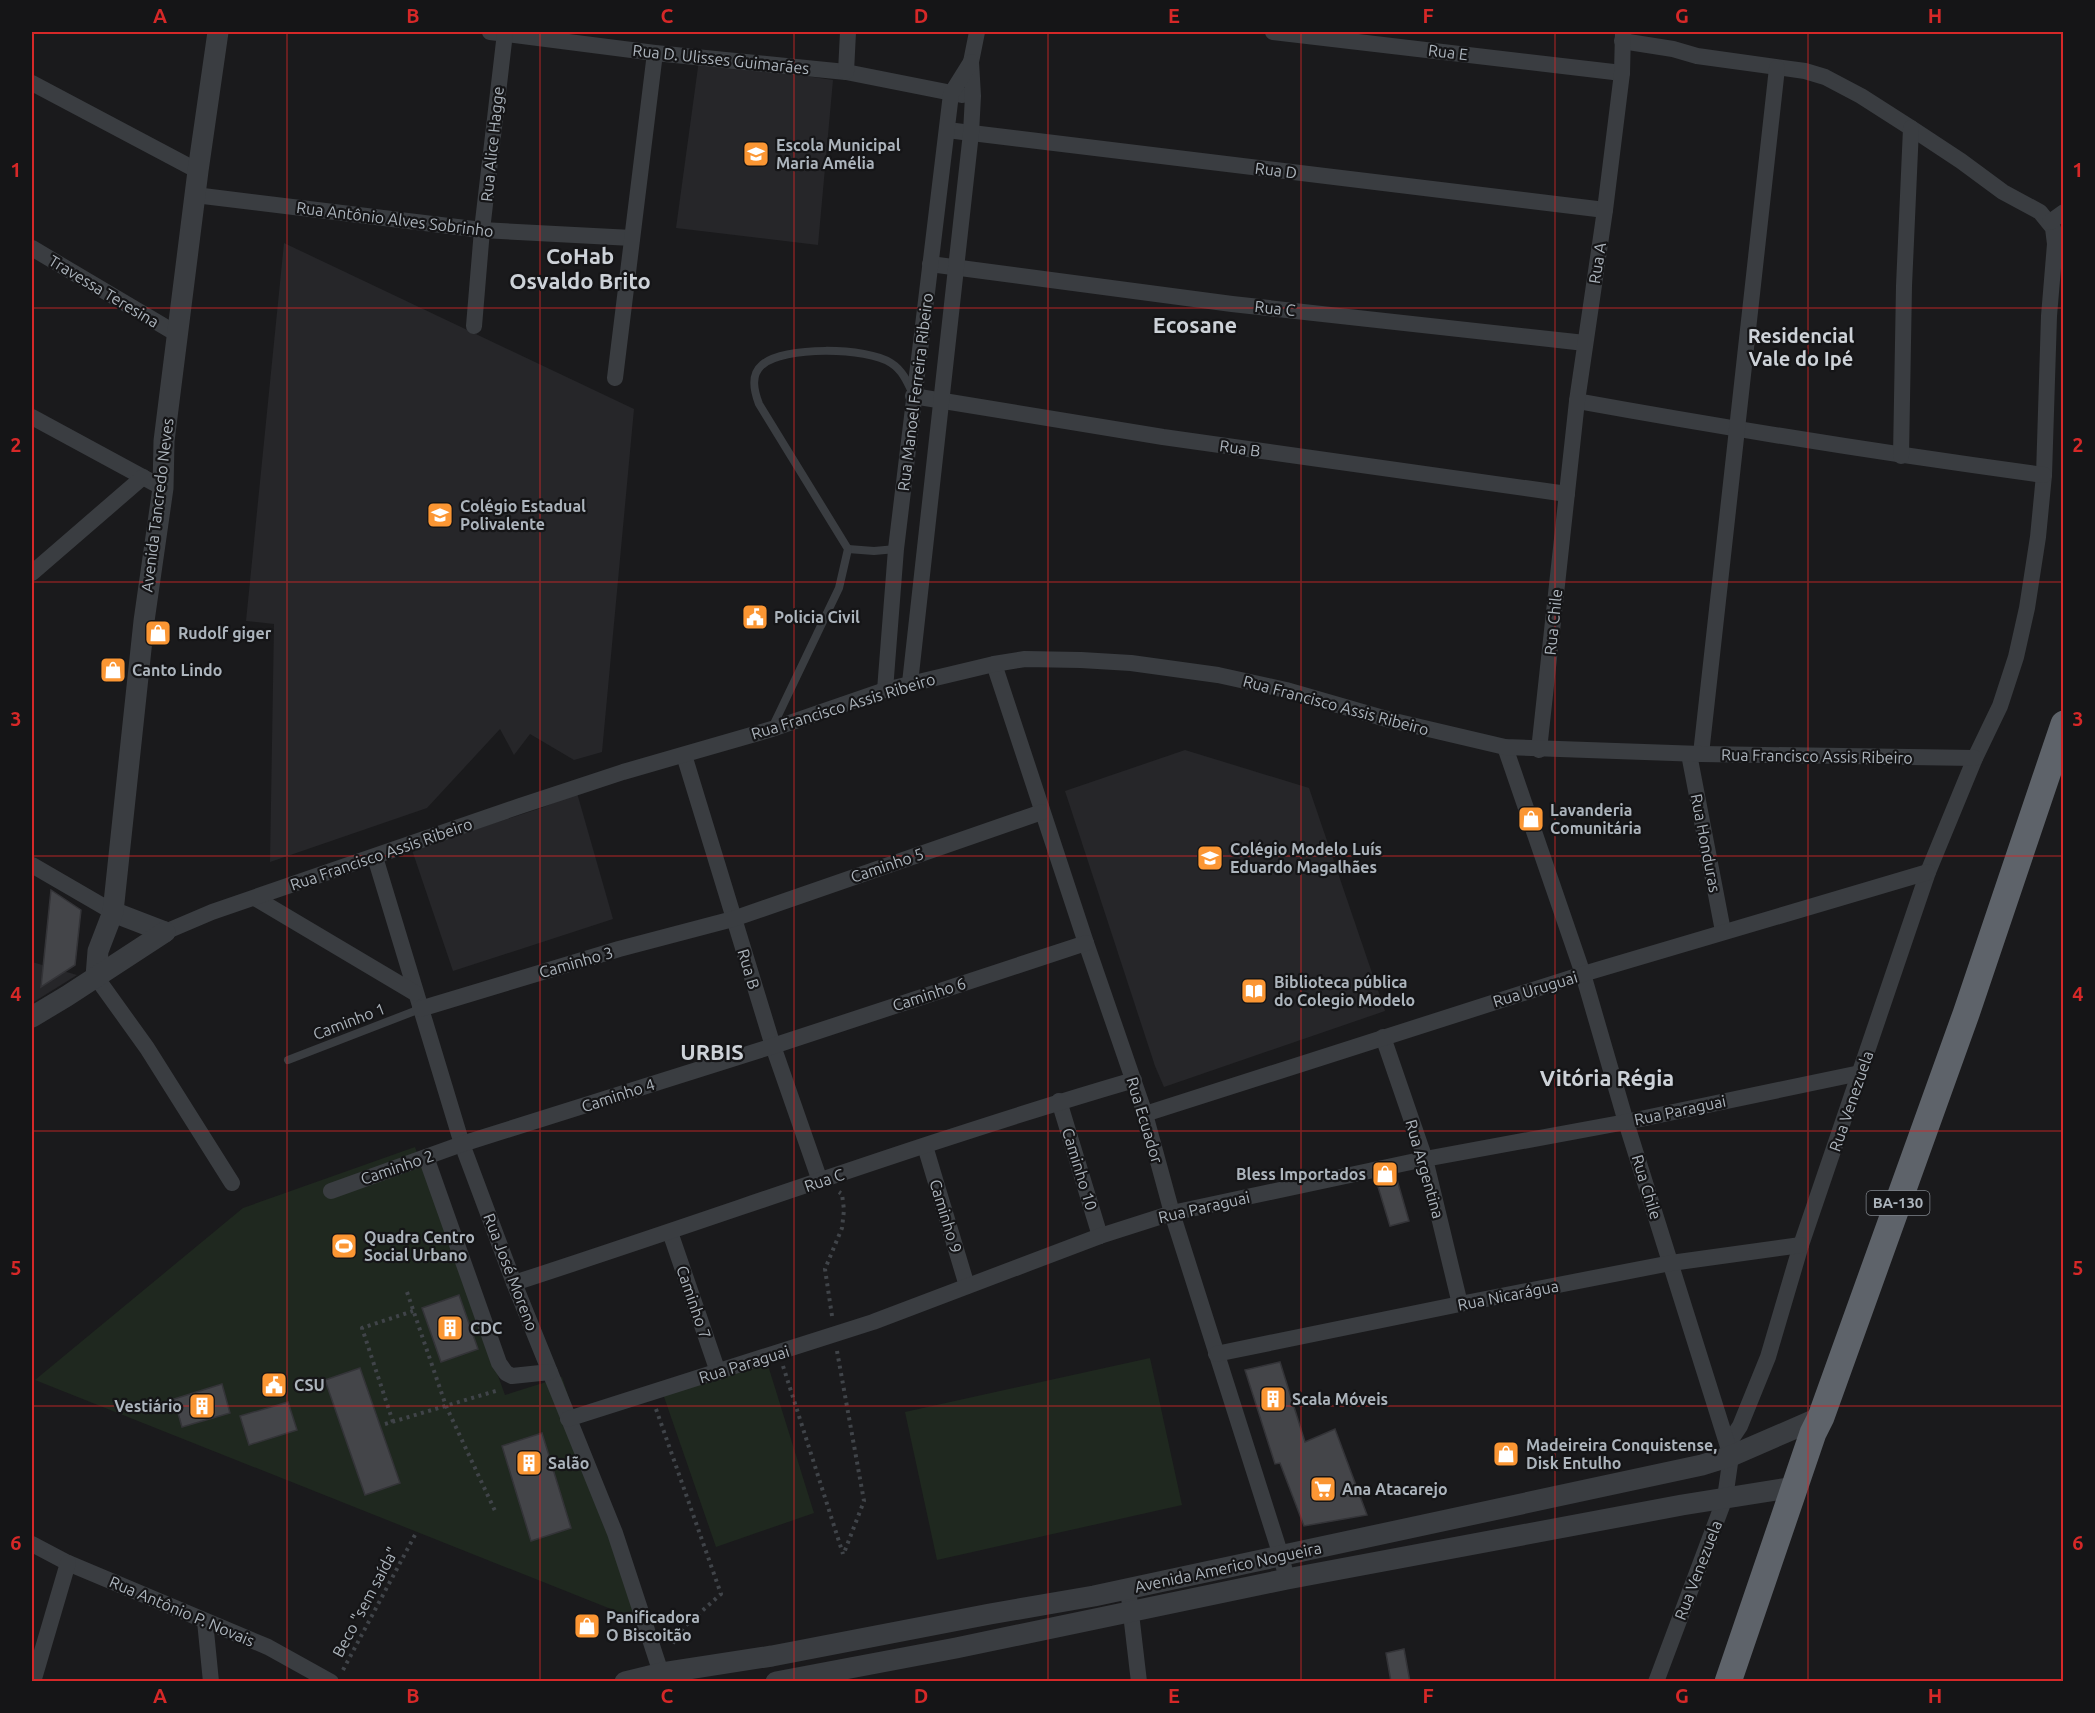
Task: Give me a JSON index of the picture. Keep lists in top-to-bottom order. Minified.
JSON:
{"streets":{"highway":["BA-130"],"street":["Rua E","Rua D. Ulisses Guimarães","Rua Alice Hagge","Rua D","Rua Antônio Alves Sobrinho","Rua A","Travessa Teresina","Rua C","Rua Manoel Ferreira Ribeiro","Rua B","Avenida Tancredo Neves","Rua Chile","Rua Francisco Assis Ribeiro","Rua Honduras","Caminho 5","Caminho 3","Rua Uruguai","Caminho 6","Caminho 4","Rua Venezuela","Rua Paraguai","Rua Ecuador","Caminho 2","Caminho 10","Rua Argentina","Caminho 9","Rua José Moreno","Rua Nicarágua","Caminho 7","Avenida Americo Nogueira","Rua Antônio P. Novais"],"lane":["Caminho 1"],"path":["Beco \"sem saída\""]},"crossings":[["Rua E","Rua A"],["Rua D. Ulisses Guimarães","Rua Alice Hagge"],["Rua D. Ulisses Guimarães","Rua Manoel Ferreira Ribeiro"],["Rua Alice Hagge","Rua Antônio Alves Sobrinho"],["Rua D","Rua A"],["Rua D","Rua Manoel Ferreira Ribeiro"],["Rua Antônio Alves Sobrinho","Avenida Tancredo Neves"],["Rua A","Rua C"],["Rua A","Rua B"],["Rua A","Rua Chile"],["Travessa Teresina","Avenida Tancredo Neves"],["Rua C","Rua Manoel Ferreira Ribeiro"],["Rua C","Rua B"],["Rua C","Rua Ecuador"],["Rua C","Caminho 10"],["Rua C","Caminho 9"],["Rua C","Rua José Moreno"],["Rua C","Caminho 7"],["Rua Manoel Ferreira Ribeiro","Rua B"],["Rua Manoel Ferreira Ribeiro","Rua Francisco Assis Ribeiro"],["Rua B","Rua Chile"],["Rua B","Rua Francisco Assis Ribeiro"],["Rua B","Caminho 5"],["Rua B","Caminho 3"],["Rua B","Caminho 6"],["Rua B","Caminho 4"],["Rua Chile","Rua Francisco Assis Ribeiro"],["Rua Chile","Rua Uruguai"],["Rua Chile","Rua Venezuela"],["Rua Chile","Rua Paraguai"],["Rua Chile","Rua Nicarágua"],["Rua Chile","Avenida Americo Nogueira"],["Rua Francisco Assis Ribeiro","Rua Honduras"],["Rua Francisco Assis Ribeiro","Rua Venezuela"],["Rua Francisco Assis Ribeiro","Rua Ecuador"],["Rua Francisco Assis Ribeiro","Rua José Moreno"],["Rua Honduras","Rua Uruguai"],["Caminho 5","Caminho 3"],["Caminho 5","Rua Ecuador"],["Caminho 3","Caminho 1"],["Caminho 3","Rua José Moreno"],["Rua Uruguai","Rua Venezuela"],["Rua Uruguai","Rua Ecuador"],["Rua Uruguai","Rua Argentina"],["Caminho 6","Caminho 4"],["Caminho 6","Rua Ecuador"],["Caminho 1","Rua José Moreno"],["Caminho 4","Caminho 2"],["Caminho 4","Rua José Moreno"],["Rua Venezuela","Rua Paraguai"],["Rua Venezuela","Rua Nicarágua"],["Rua Venezuela","Avenida Americo Nogueira"],["Rua Paraguai","Rua Ecuador"],["Rua Paraguai","Caminho 10"],["Rua Paraguai","Rua Argentina"],["Rua Paraguai","Caminho 9"],["Rua Paraguai","Rua José Moreno"],["Rua Paraguai","Caminho 7"],["Rua Ecuador","Rua Nicarágua"],["Rua Ecuador","Avenida Americo Nogueira"],["Caminho 2","Rua José Moreno"],["Rua Argentina","Rua Nicarágua"],["BA-130","Avenida Americo Nogueira"],["Rua José Moreno","Avenida Americo Nogueira"],["Beco \"sem saída\"","Rua Antônio P. Novais"]],"districts":["CoHab Osvaldo Brito","Ecosane","Residencial Vale do Ipé","URBIS","Vitória Régia"],"places":{"school or university":["Escola Municipal Maria Amélia","Colégio Estadual Polivalente","Colégio Modelo Luís Eduardo Magalhães"],"public building":["Policia Civil","CSU"],"shop":["Rudolf giger","Canto Lindo","Lavanderia Comunitária","Bless Importados","Madeireira Conquistense, Disk Entulho","Panificadora O Biscoitão"],"library":["Biblioteca pública do Colegio Modelo"],"sports":["Quadra Centro Social Urbano"],"building":["CDC","Scala Móveis","Vestiário","Salão"],"supermarket":["Ana Atacarejo"]},"grid":{"columns":["A","B","C","D","E","F","G","H"],"rows":["1","2","3","4","5","6"]}}
